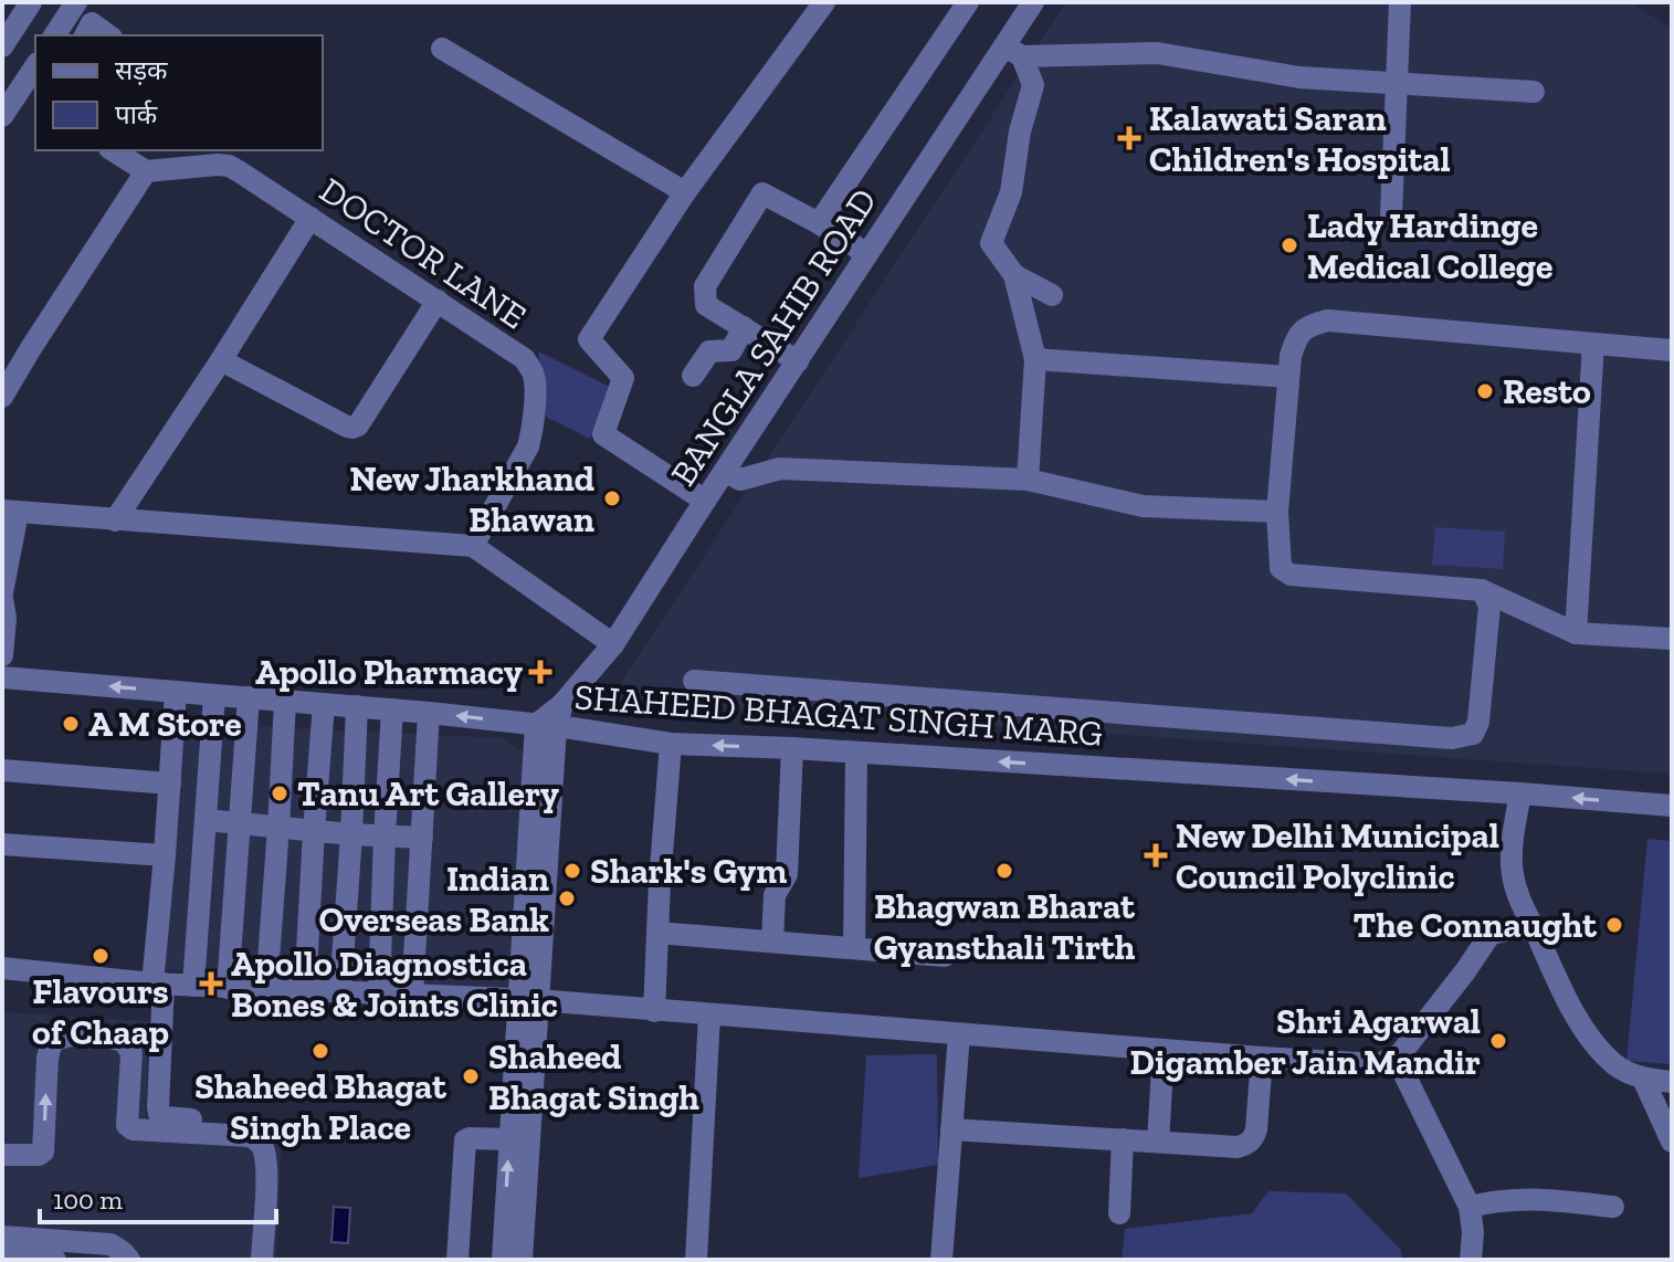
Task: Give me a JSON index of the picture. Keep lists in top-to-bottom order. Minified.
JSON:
{"streets":{"street":["DOCTOR LANE","BANGLA SAHIB ROAD","SHAHEED BHAGAT SINGH MARG"]},"crossings":[["BANGLA SAHIB ROAD","SHAHEED BHAGAT SINGH MARG"]],"places":{"health":["Kalawati Saran Children's Hospital","Apollo Pharmacy","New Delhi Municipal Council Polyclinic","Apollo Diagnostica Bones & Joints Clinic"],"other":["Lady Hardinge Medical College","Resto","New Jharkhand Bhawan","A M Store","Tanu Art Gallery","Shark's Gym","Bhagwan Bharat Gyansthali Tirth","Indian Overseas Bank","The Connaught","Flavours of Chaap","Shri Agarwal Digamber Jain Mandir","Shaheed Bhagat Singh Place","Shaheed Bhagat Singh"]},"legend":["सड़क","पार्क"],"scale_bar":"100 m"}
